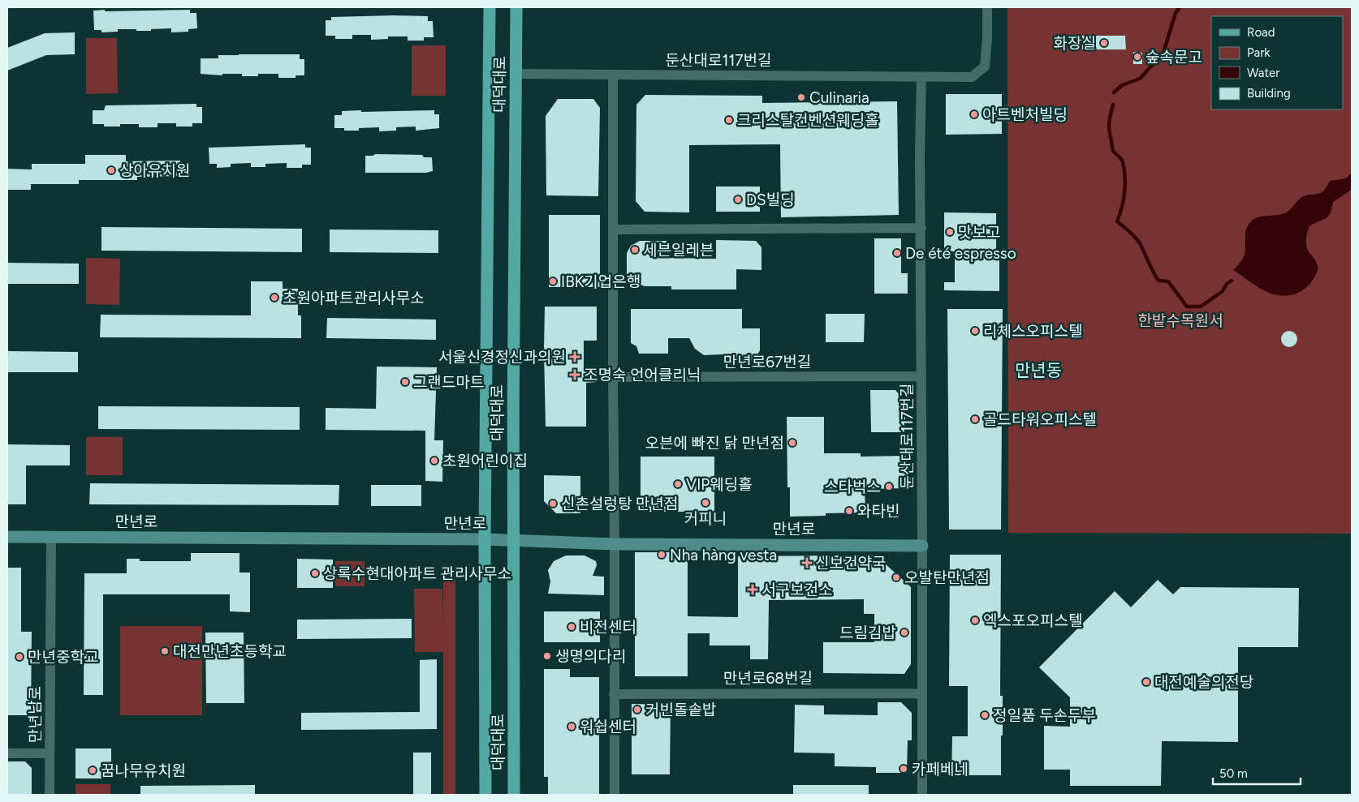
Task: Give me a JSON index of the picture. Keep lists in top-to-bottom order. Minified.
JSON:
{"streets":{"main road":["대덕대로"],"street":["둔산대로117번길","만년로67번길","만년로","만년로68번길","만년남로"]},"crossings":[["둔산대로117번길","대덕대로"],["둔산대로117번길","만년로67번길"],["둔산대로117번길","만년로"],["둔산대로117번길","만년로68번길"],["대덕대로","만년로"],["만년로","만년남로"]],"districts":["만년동"],"parks":["한밭수목원서"],"places":{"other":["화장실","숲속문고","Culinaria","아트벤처빌딩","크리스탈컨벤션웨딩홀","상아유치원","DS빌딩","맛보고","세븐일레븐","De été espresso","IBK기업은행","초원아파트관리사무소","리체스오피스텔","그랜드마트","골드타워오피스텔","오븐에 빠진 닭 만년점","초원어린이집","VIP웨딩홀","스타벅스","커피니","신촌설렁탕 만년점","와타빈","Nha hàng vesta","상록수현대아파트 관리사무소","오발탄만년점","엑스포오피스텔","비전센터","드림김밥","대전만년초등학교","생명의다리","만년중학교","대전예술의전당","커빈돌솥밥","정일품 두손두부","워쉽센터","카페베네","꿈나무유치원"],"health":["서울신경정신과의원","조명숙 언어클리닉","신보건약국","서구보건소"]},"legend":["Road","Park","Water","Building"],"scale_bar":"50 m"}
